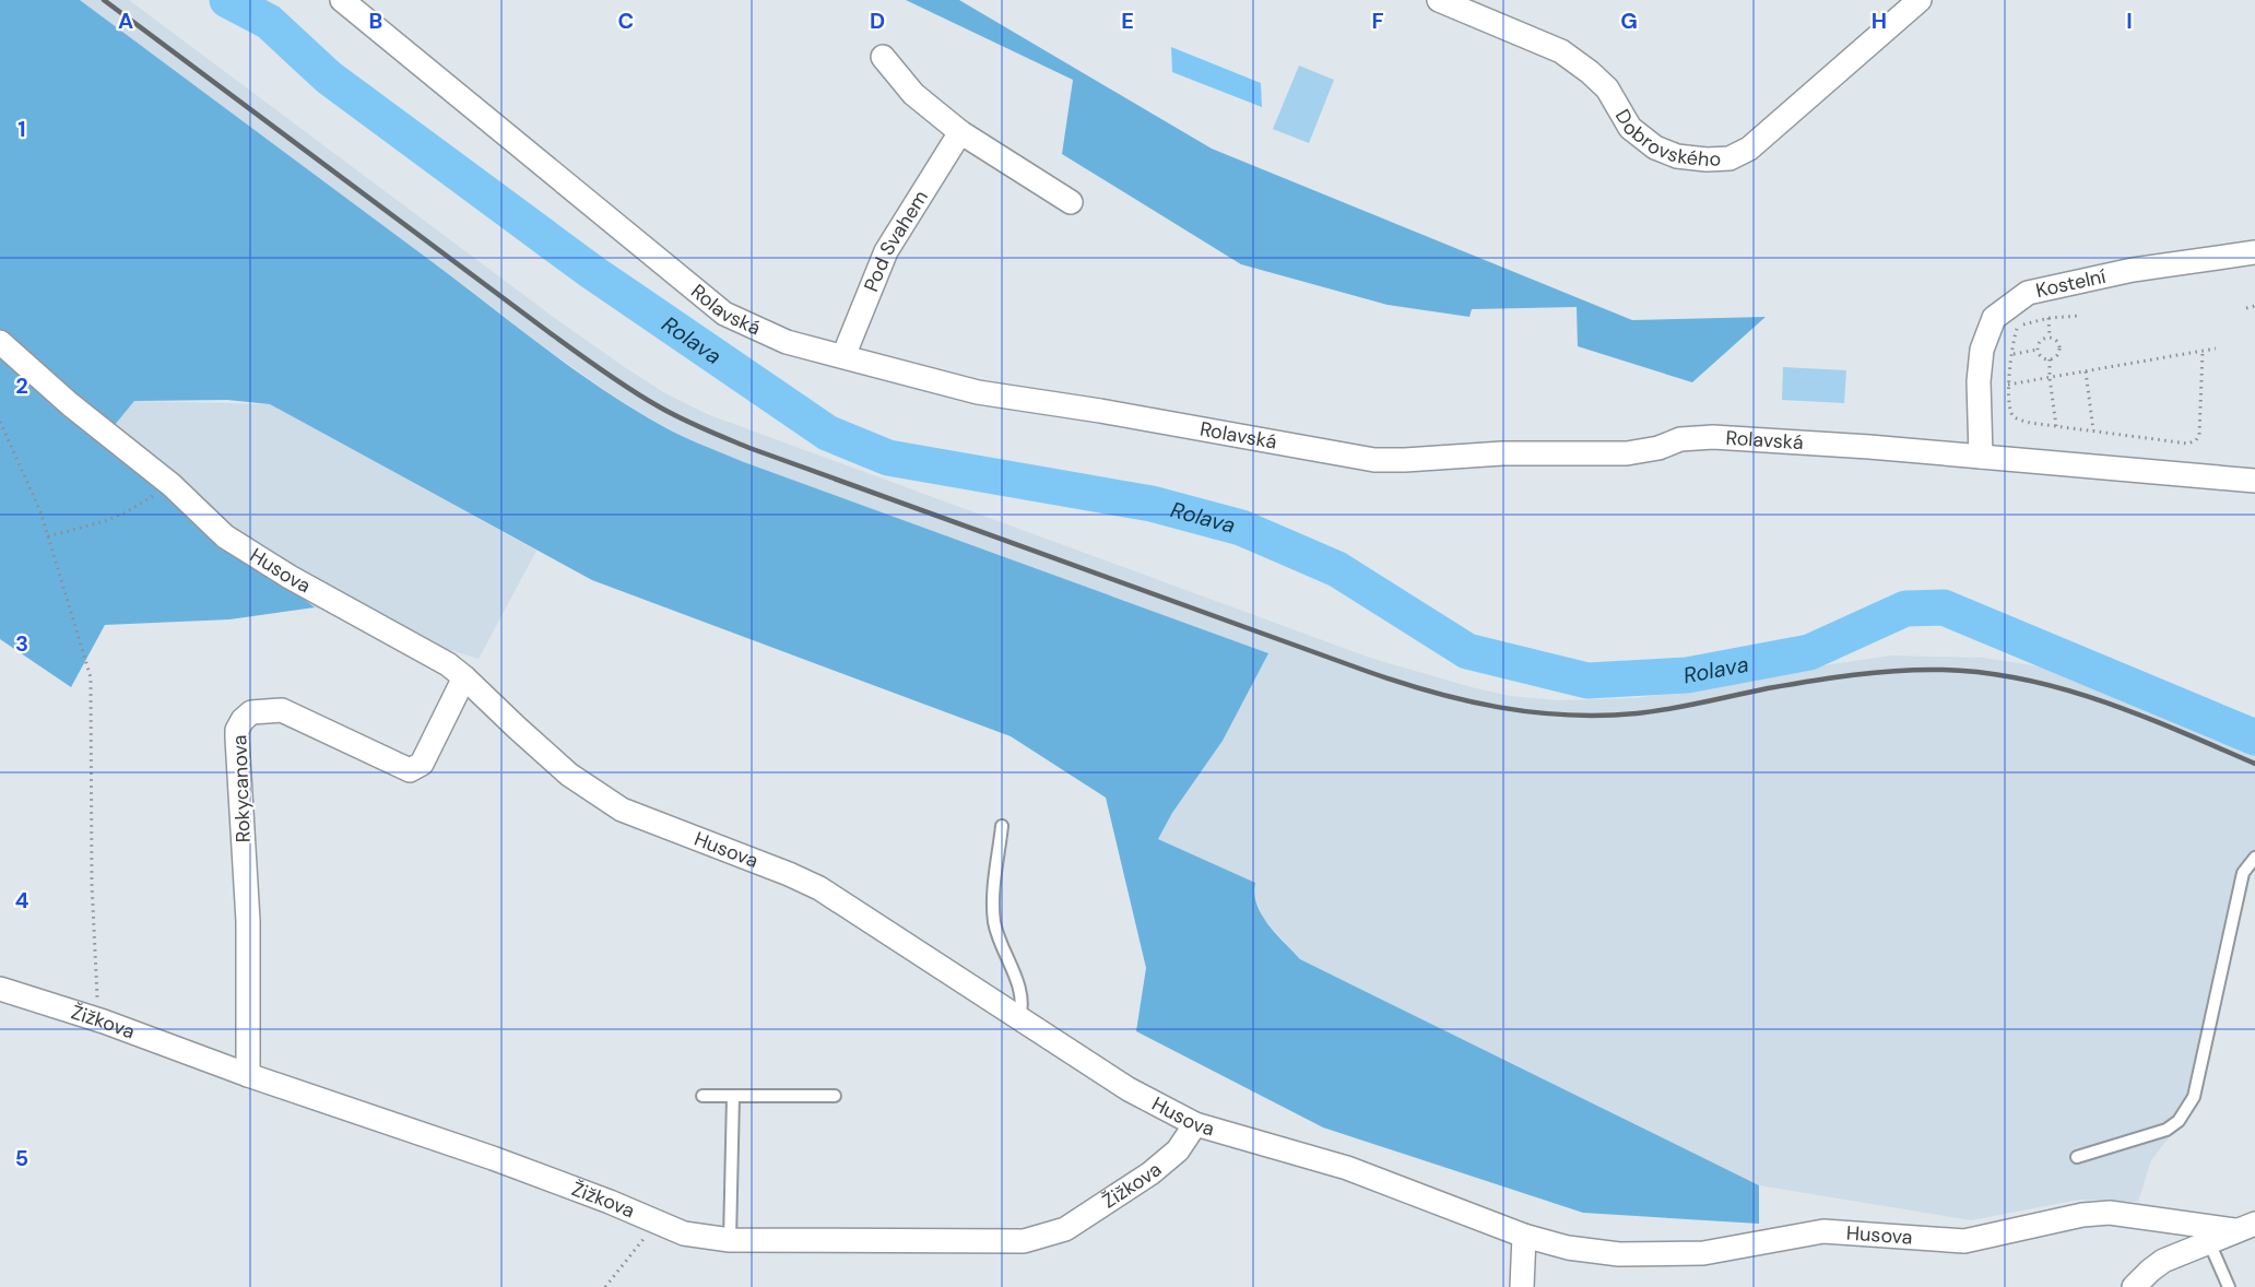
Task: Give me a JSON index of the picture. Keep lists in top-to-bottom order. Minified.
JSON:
{"streets":{"street":["Dobrovského","Pod Svahem","Kostelní","Rolavská","Husova","Rokycanova","Žižkova"]},"crossings":[["Pod Svahem","Rolavská"],["Kostelní","Rolavská"],["Husova","Rokycanova"],["Husova","Žižkova"],["Rokycanova","Žižkova"]],"water":["Rolava"],"grid":{"columns":["A","B","C","D","E","F","G","H","I"],"rows":["1","2","3","4","5"]}}
